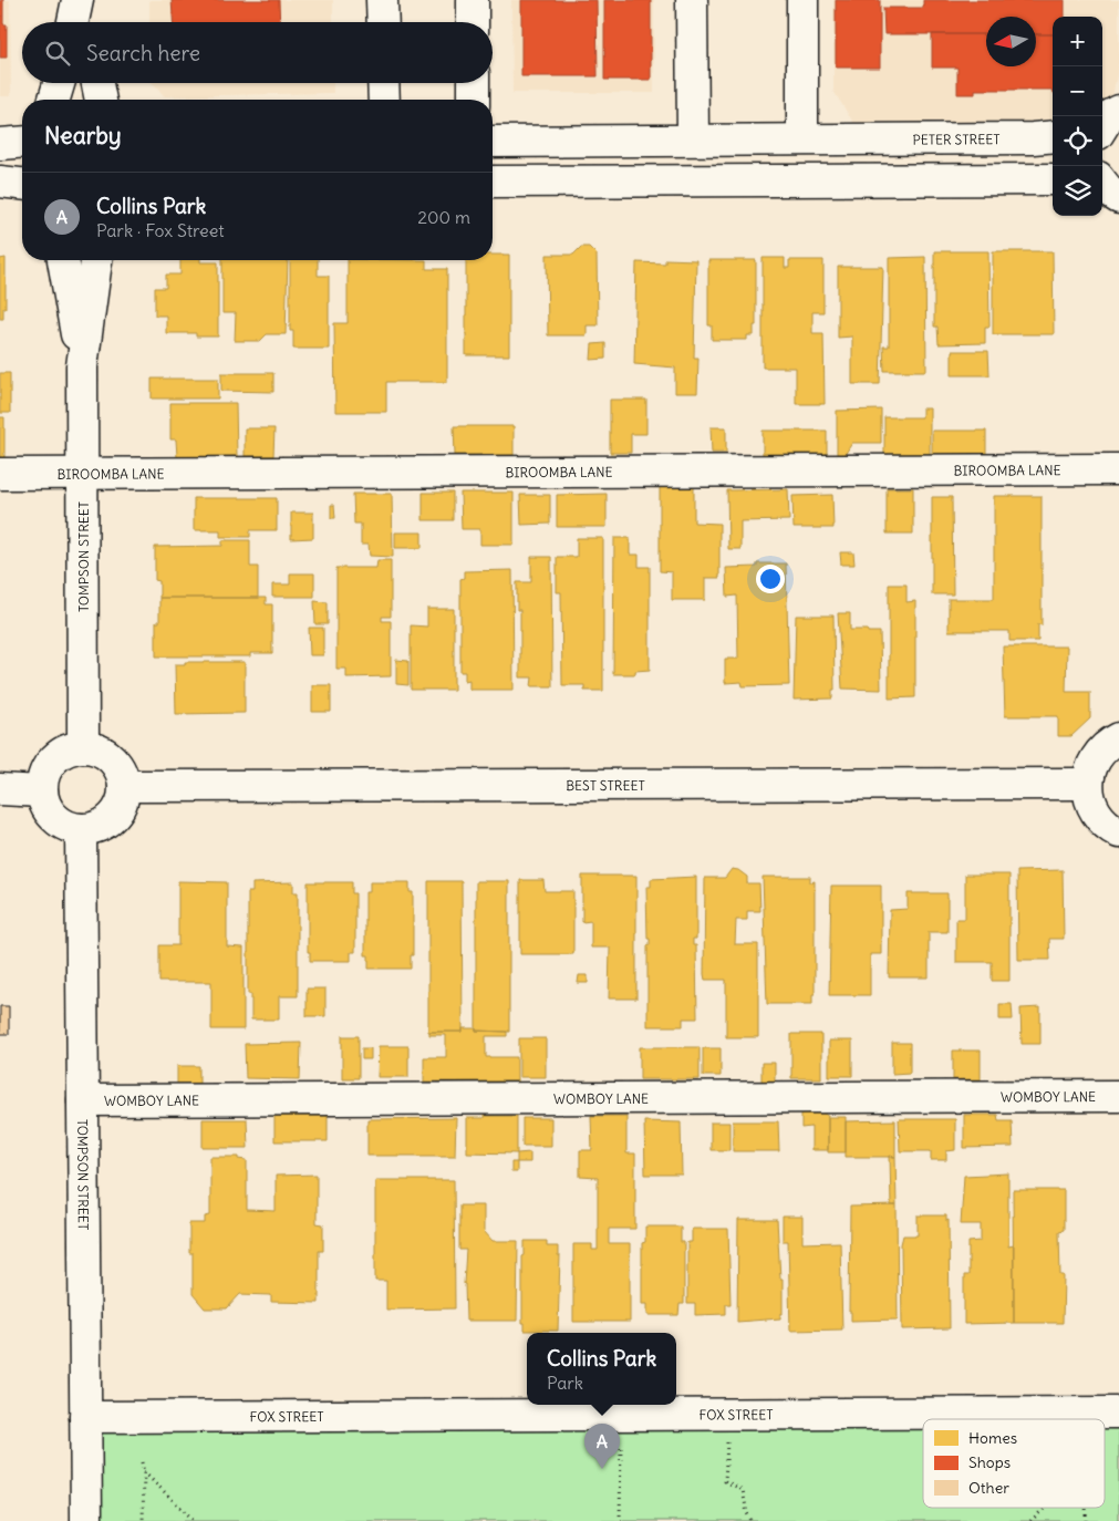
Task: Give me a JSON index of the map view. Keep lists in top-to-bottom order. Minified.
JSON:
{"streets":{"street":["PETER STREET","BIROOMBA LANE","TOMPSON STREET","BEST STREET","WOMBOY LANE","FOX STREET"]},"crossings":[["BIROOMBA LANE","TOMPSON STREET"],["TOMPSON STREET","BEST STREET"],["TOMPSON STREET","WOMBOY LANE"],["TOMPSON STREET","FOX STREET"]],"legend":["Homes","Shops","Other"],"north":"left","page":{"map_buttons":["+","−"],"search":"Search here","heading":"Nearby","list":[{"mark":"A","name":"Collins Park","note":"Park · Fox Street","value":"200 m"}],"popup":["Collins Park","Park"],"pins":"A"}}
